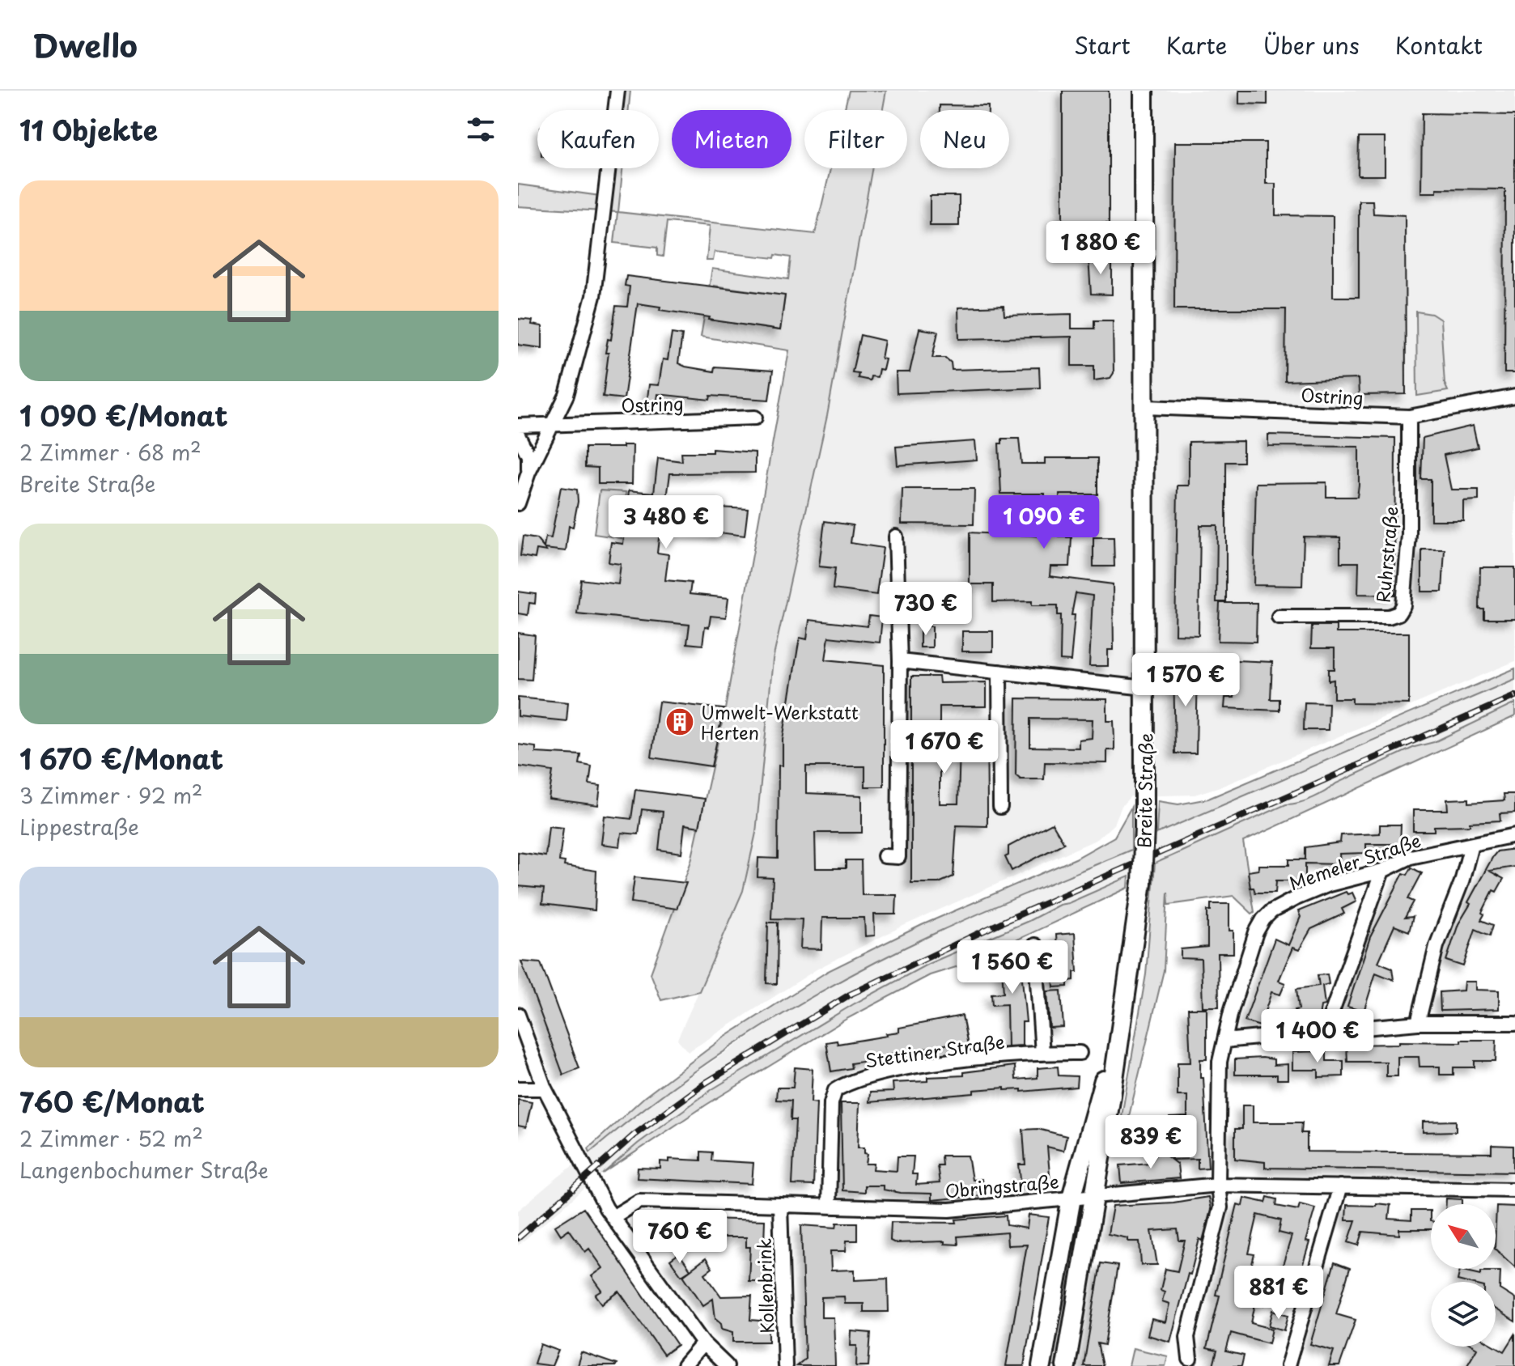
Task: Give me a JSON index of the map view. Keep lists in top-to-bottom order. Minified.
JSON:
{"streets":{"street":["Ostring","Ruhrstraße","Breite Straße","Memeler Straße","Stettiner Straße","Obringstraße","Kollenbrink"]},"crossings":[["Ostring","Ruhrstraße"],["Ostring","Breite Straße"],["Breite Straße","Obringstraße"],["Stettiner Straße","Obringstraße"],["Obringstraße","Kollenbrink"]],"places":{"building":["Umwelt-Werkstatt Herten"]},"north":"top left","page":{"header":"Dwello","nav":["Start","Karte","Über uns","Kontakt"],"heading":"11 Objekte","chip":["Kaufen","Mieten","Filter","Neu"],"list":[{"name":"1 090 €/Monat","note":"2 Zimmer · 68 m² · Breite Straße"},{"name":"1 670 €/Monat","note":"3 Zimmer · 92 m² · Lippestraße"},{"name":"760 €/Monat","note":"2 Zimmer · 52 m² · Langenbochumer Straße"}],"price":["1 880 €","3 480 €","1 090 €","730 €","1 570 €","1 670 €","1 560 €","1 400 €","839 €","760 €","881 €"]}}
